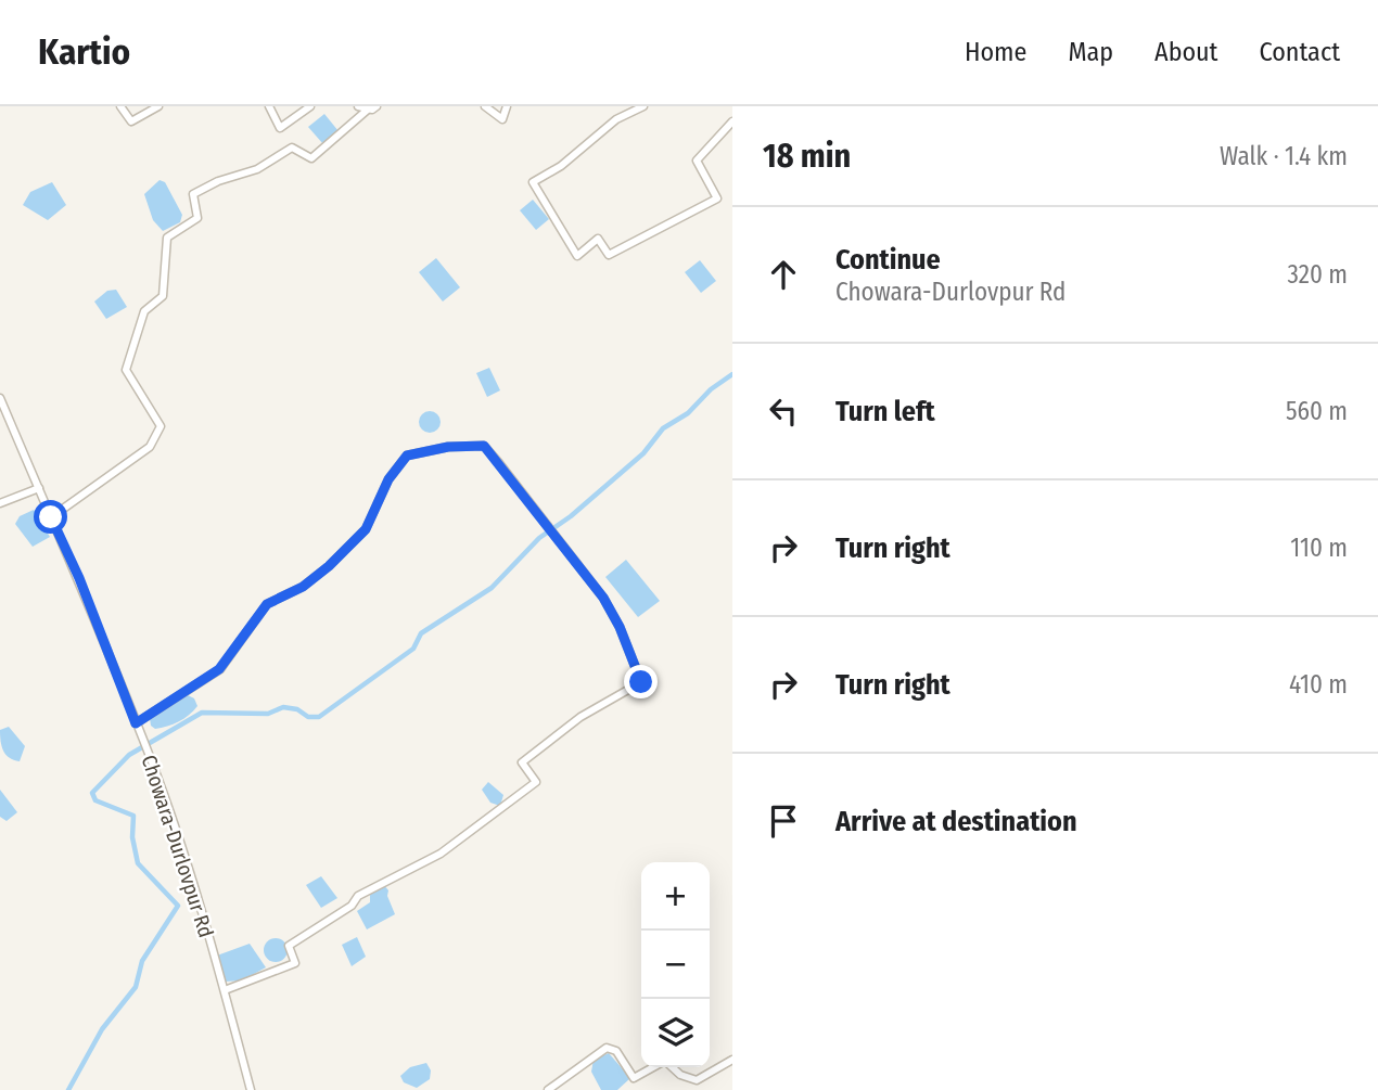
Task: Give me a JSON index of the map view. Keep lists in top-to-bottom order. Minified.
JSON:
{"streets":{"street":["Chowara-Durlovpur Rd"]},"page":{"header":"Kartio","nav":["Home","Map","About","Contact"],"heading":["18 min","Walk · 1.4 km"],"list":[["Continue","Chowara-Durlovpur Rd","320 m"],["Turn left","560 m"],["Turn right","110 m"],["Turn right","410 m"],"Arrive at destination"],"map_buttons":["+","−"]}}
